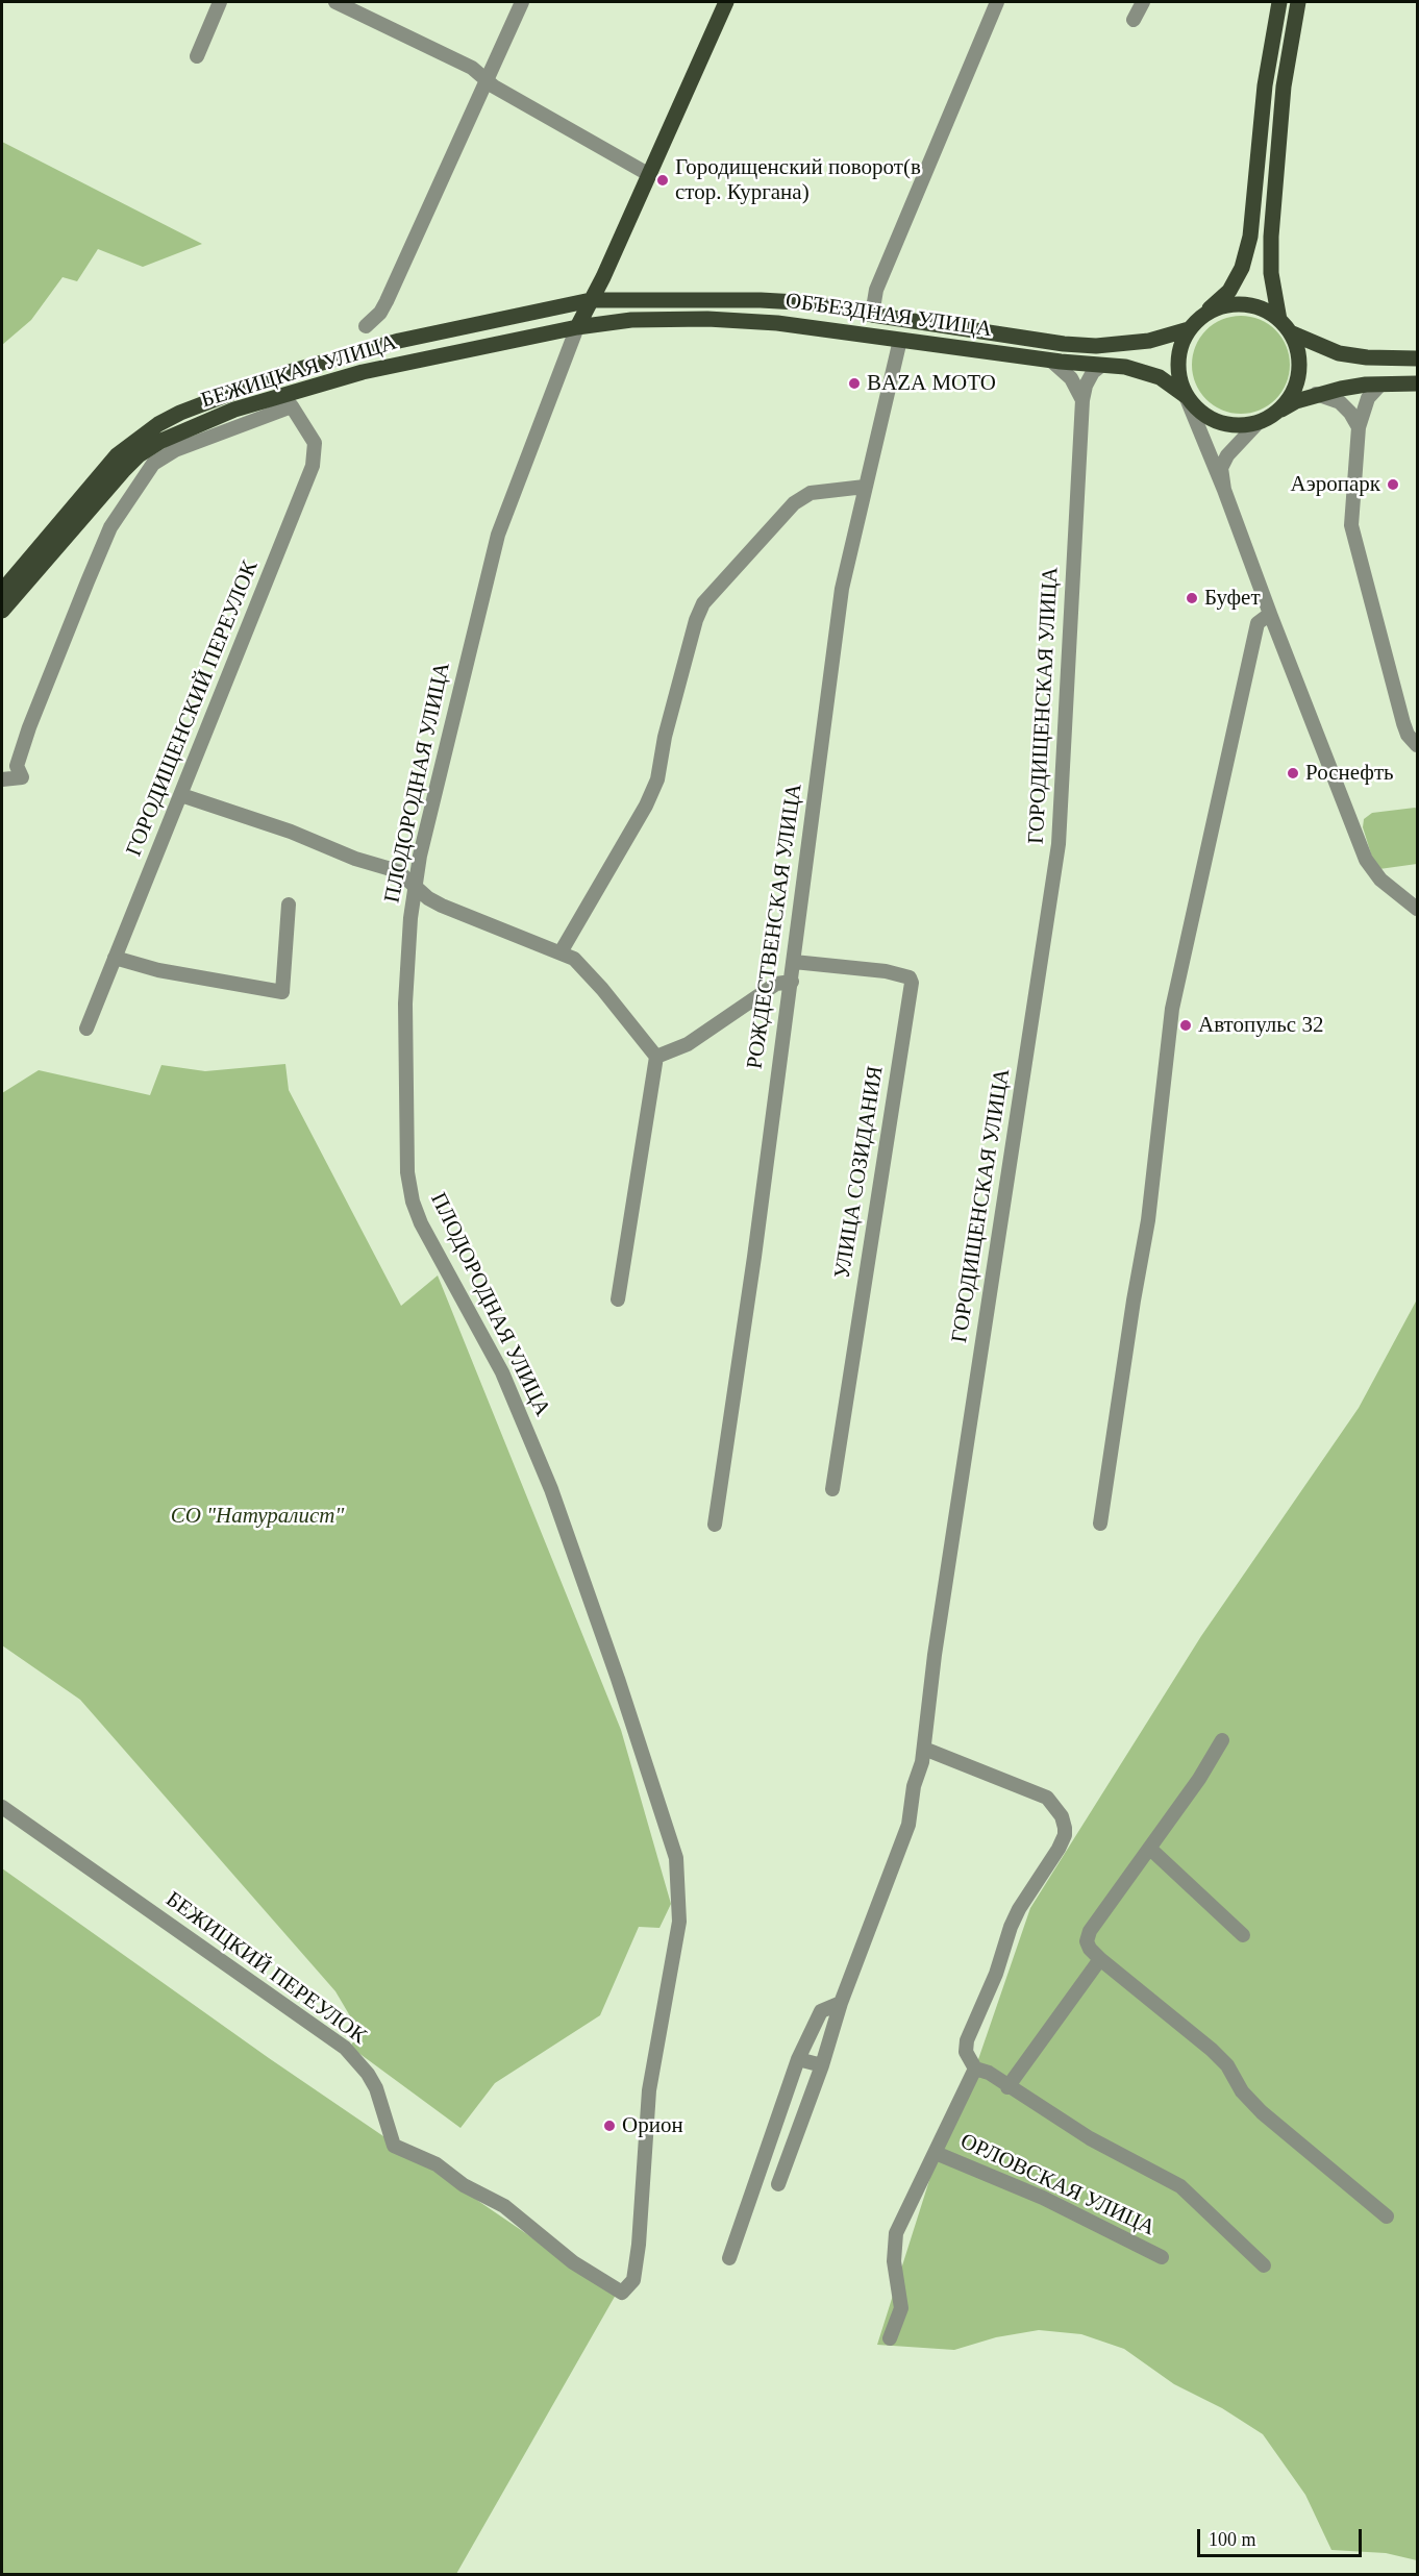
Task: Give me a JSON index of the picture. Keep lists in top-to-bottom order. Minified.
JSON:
{"streets":{"main road":["ОБЪЕЗДНАЯ УЛИЦА","БЕЖИЦКАЯ УЛИЦА"],"street":["ГОРОДИЩЕНСКАЯ УЛИЦА","ГОРОДИЩЕНСКИЙ ПЕРЕУЛОК","ПЛОДОРОДНАЯ УЛИЦА","РОЖДЕСТВЕНСКАЯ УЛИЦА","УЛИЦА СОЗИДАНИЯ","БЕЖИЦКИЙ ПЕРЕУЛОК","ОРЛОВСКАЯ УЛИЦА"]},"crossings":[["ОБЪЕЗДНАЯ УЛИЦА","БЕЖИЦКАЯ УЛИЦА"],["ОБЪЕЗДНАЯ УЛИЦА","ГОРОДИЩЕНСКАЯ УЛИЦА"],["ОБЪЕЗДНАЯ УЛИЦА","ПЛОДОРОДНАЯ УЛИЦА"],["ОБЪЕЗДНАЯ УЛИЦА","РОЖДЕСТВЕНСКАЯ УЛИЦА"],["БЕЖИЦКАЯ УЛИЦА","ПЛОДОРОДНАЯ УЛИЦА"],["ПЛОДОРОДНАЯ УЛИЦА","БЕЖИЦКИЙ ПЕРЕУЛОК"],["РОЖДЕСТВЕНСКАЯ УЛИЦА","УЛИЦА СОЗИДАНИЯ"]],"parks":["СО \"Натуралист\""],"places":["Городищенский поворот(в стор. Кургана)","BAZA MOTO","Аэропарк","Буфет","Роснефть","Автопульс 32","Орион"],"scale_bar":"100 m"}
